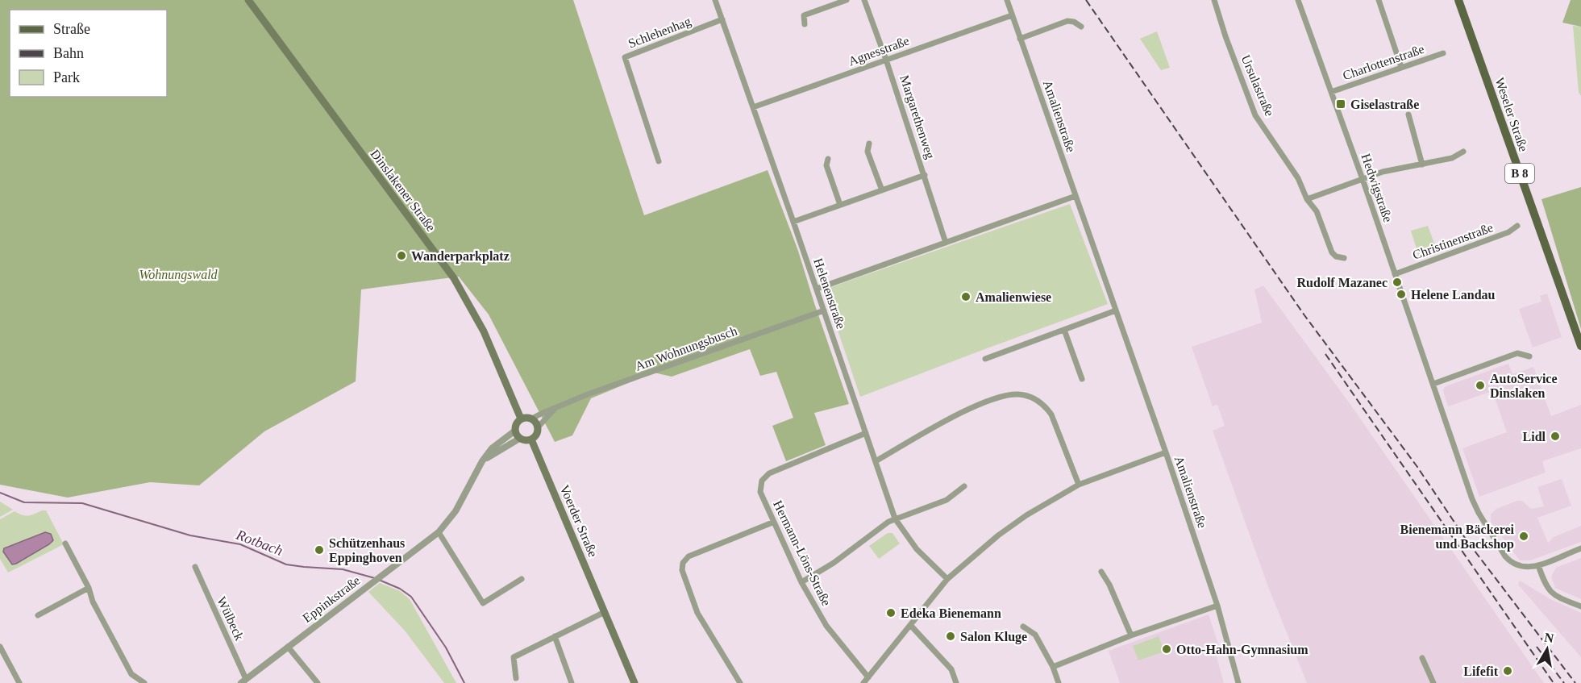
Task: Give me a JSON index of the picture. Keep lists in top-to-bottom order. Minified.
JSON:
{"streets":{"main road":["Weseler Straße","B 8","Dinslakener Straße","Voerder Straße"],"street":["Schlehenhag","Agnesstraße","Charlottenstraße","Ursulastraße","Amalienstraße","Margarethenweg","Hedwigstraße","Christinenstraße","Helenenstraße","Am Wohnungsbusch","Hermann-Löns-Straße","Eppinkstraße","Wülbeck"]},"crossings":[["Schlehenhag","Helenenstraße"],["Agnesstraße","Amalienstraße"],["Agnesstraße","Margarethenweg"],["Agnesstraße","Helenenstraße"],["Charlottenstraße","Hedwigstraße"],["Hedwigstraße","Christinenstraße"],["Dinslakener Straße","Am Wohnungsbusch"],["Dinslakener Straße","Voerder Straße"],["Dinslakener Straße","Eppinkstraße"],["Helenenstraße","Am Wohnungsbusch"],["Helenenstraße","Hermann-Löns-Straße"],["Am Wohnungsbusch","Voerder Straße"],["Am Wohnungsbusch","Eppinkstraße"],["Voerder Straße","Eppinkstraße"],["Eppinkstraße","Wülbeck"]],"water":["Rotbach"],"parks":["Wohnungswald"],"places":{"transit":["Giselastraße"],"other":["Wanderparkplatz","Rudolf Mazanec","Helene Landau","Amalienwiese","AutoService Dinslaken","Lidl","Bienemann Bäckerei und Backshop","Schützenhaus Eppinghoven","Edeka Bienemann","Salon Kluge","Otto-Hahn-Gymnasium","Lifefit"]},"legend":["Straße","Bahn","Park"],"north":"top"}
